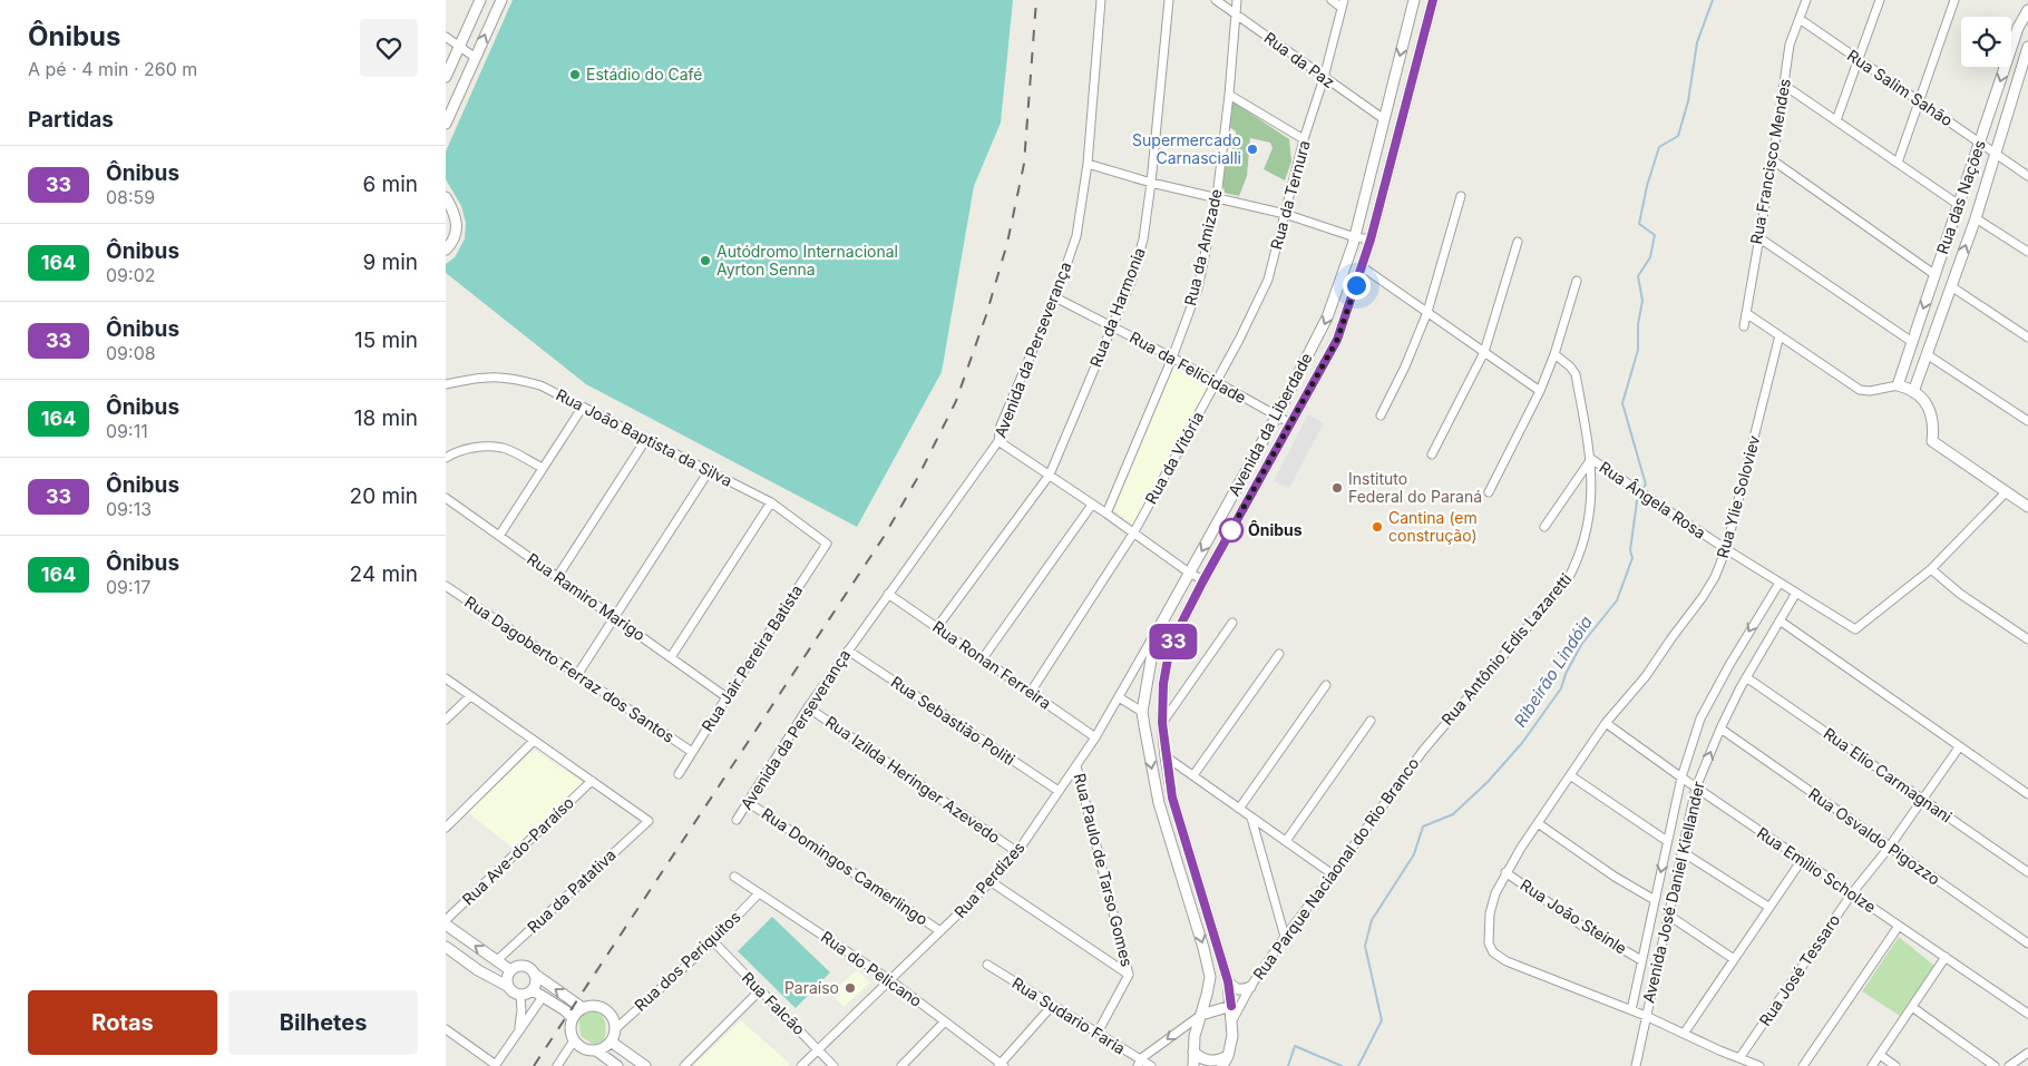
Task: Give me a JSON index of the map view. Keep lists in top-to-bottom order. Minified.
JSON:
{"streets":{"street":["Rua da Paz","Rua Salim Sahão","Rua Francisco Mendes","Rua da Ternura","Rua das Nações","Rua da Amizade","Rua da Harmonia","Avenida da Perseverança","Rua da Felicidade","Avenida da Liberdade","Rua João Baptista da Silva","Rua da Vitória","Rua Ylie Soloviev","Rua Ângela Rosa","Rua Ramiro Marigo","Rua Antônio Edis Lazaretti","Rua Jair Pereira Batista","Rua Ronan Ferreira","Rua Dagoberto Ferraz dos Santos","Rua Sebastião Politi","Rua Elio Carmagnani","Rua Izilda Heringer Azevedo","Rua Osvaldo Pigozzo","Rua Ave-do-Paraíso","Rua Domingos Camerlingo","Rua Parque Naciaonal do Rio Branco","Rua Paulo de Tarso Gomes","Rua Emilio Scholze","Rua Perdizes","Rua da Patativa","Avenida José Daniel Kiellander","Rua João Steinle","Rua dos Periquitos","Rua do Pelicano","Rua José Tessaro","Rua Falcão","Rua Sudario Faria"]},"crossings":[["Rua da Paz","Rua da Ternura"],["Rua da Paz","Rua da Amizade"],["Rua da Paz","Avenida da Liberdade"],["Rua Salim Sahão","Rua Francisco Mendes"],["Rua Salim Sahão","Rua das Nações"],["Rua da Ternura","Rua da Felicidade"],["Rua da Ternura","Rua da Vitória"],["Rua da Amizade","Rua da Felicidade"],["Rua da Harmonia","Rua da Felicidade"],["Rua da Harmonia","Rua Ronan Ferreira"],["Avenida da Perseverança","Rua da Felicidade"],["Avenida da Perseverança","Rua Ronan Ferreira"],["Avenida da Perseverança","Rua Sebastião Politi"],["Avenida da Perseverança","Rua Izilda Heringer Azevedo"],["Avenida da Perseverança","Rua Domingos Camerlingo"],["Rua da Felicidade","Avenida da Liberdade"],["Rua da Felicidade","Rua da Vitória"],["Avenida da Liberdade","Rua Parque Naciaonal do Rio Branco"],["Avenida da Liberdade","Rua Perdizes"],["Rua João Baptista da Silva","Rua Jair Pereira Batista"],["Rua da Vitória","Rua Ronan Ferreira"],["Rua Ylie Soloviev","Rua Ângela Rosa"],["Rua Ylie Soloviev","Rua Emilio Scholze"],["Rua Ylie Soloviev","Avenida José Daniel Kiellander"],["Rua Ylie Soloviev","Rua João Steinle"],["Rua Ângela Rosa","Rua Antônio Edis Lazaretti"],["Rua Ângela Rosa","Avenida José Daniel Kiellander"],["Rua Ramiro Marigo","Rua Jair Pereira Batista"],["Rua Antônio Edis Lazaretti","Rua Parque Naciaonal do Rio Branco"],["Rua Jair Pereira Batista","Rua Dagoberto Ferraz dos Santos"],["Rua Ronan Ferreira","Rua Perdizes"],["Rua Sebastião Politi","Rua Perdizes"],["Rua Elio Carmagnani","Avenida José Daniel Kiellander"],["Rua Elio Carmagnani","Rua José Tessaro"],["Rua Izilda Heringer Azevedo","Rua Perdizes"],["Rua Osvaldo Pigozzo","Avenida José Daniel Kiellander"],["Rua Osvaldo Pigozzo","Rua José Tessaro"],["Rua Ave-do-Paraíso","Rua da Patativa"],["Rua Domingos Camerlingo","Rua Perdizes"],["Rua Paulo de Tarso Gomes","Rua Perdizes"],["Rua Paulo de Tarso Gomes","Rua Sudario Faria"],["Rua Emilio Scholze","Avenida José Daniel Kiellander"],["Rua Emilio Scholze","Rua José Tessaro"],["Rua Perdizes","Rua do Pelicano"],["Rua Perdizes","Rua Falcão"],["Avenida José Daniel Kiellander","Rua João Steinle"],["Rua dos Periquitos","Rua do Pelicano"],["Rua dos Periquitos","Rua Falcão"]],"water":["Ribeirão Lindóia"],"places":["Estádio do Café","Supermercado Carnascialli","Autódromo Internacional Ayrton Senna","Instituto Federal do Paraná","Cantina (em construção)","Ônibus","Paraíso"],"lines":["bus line 33"],"page":{"heading":[["Ônibus","A pé · 4 min · 260 m"],"Partidas"],"on_map":"33","list":[{"mark":"33","name":"Ônibus","note":"08:59","value":"6 min"},{"mark":"164","name":"Ônibus","note":"09:02","value":"9 min"},{"mark":"33","name":"Ônibus","note":"09:08","value":"15 min"},{"mark":"164","name":"Ônibus","note":"09:11","value":"18 min"},{"mark":"33","name":"Ônibus","note":"09:13","value":"20 min"},{"mark":"164","name":"Ônibus","note":"09:17","value":"24 min"}],"buttons":["Rotas","Bilhetes"]}}
